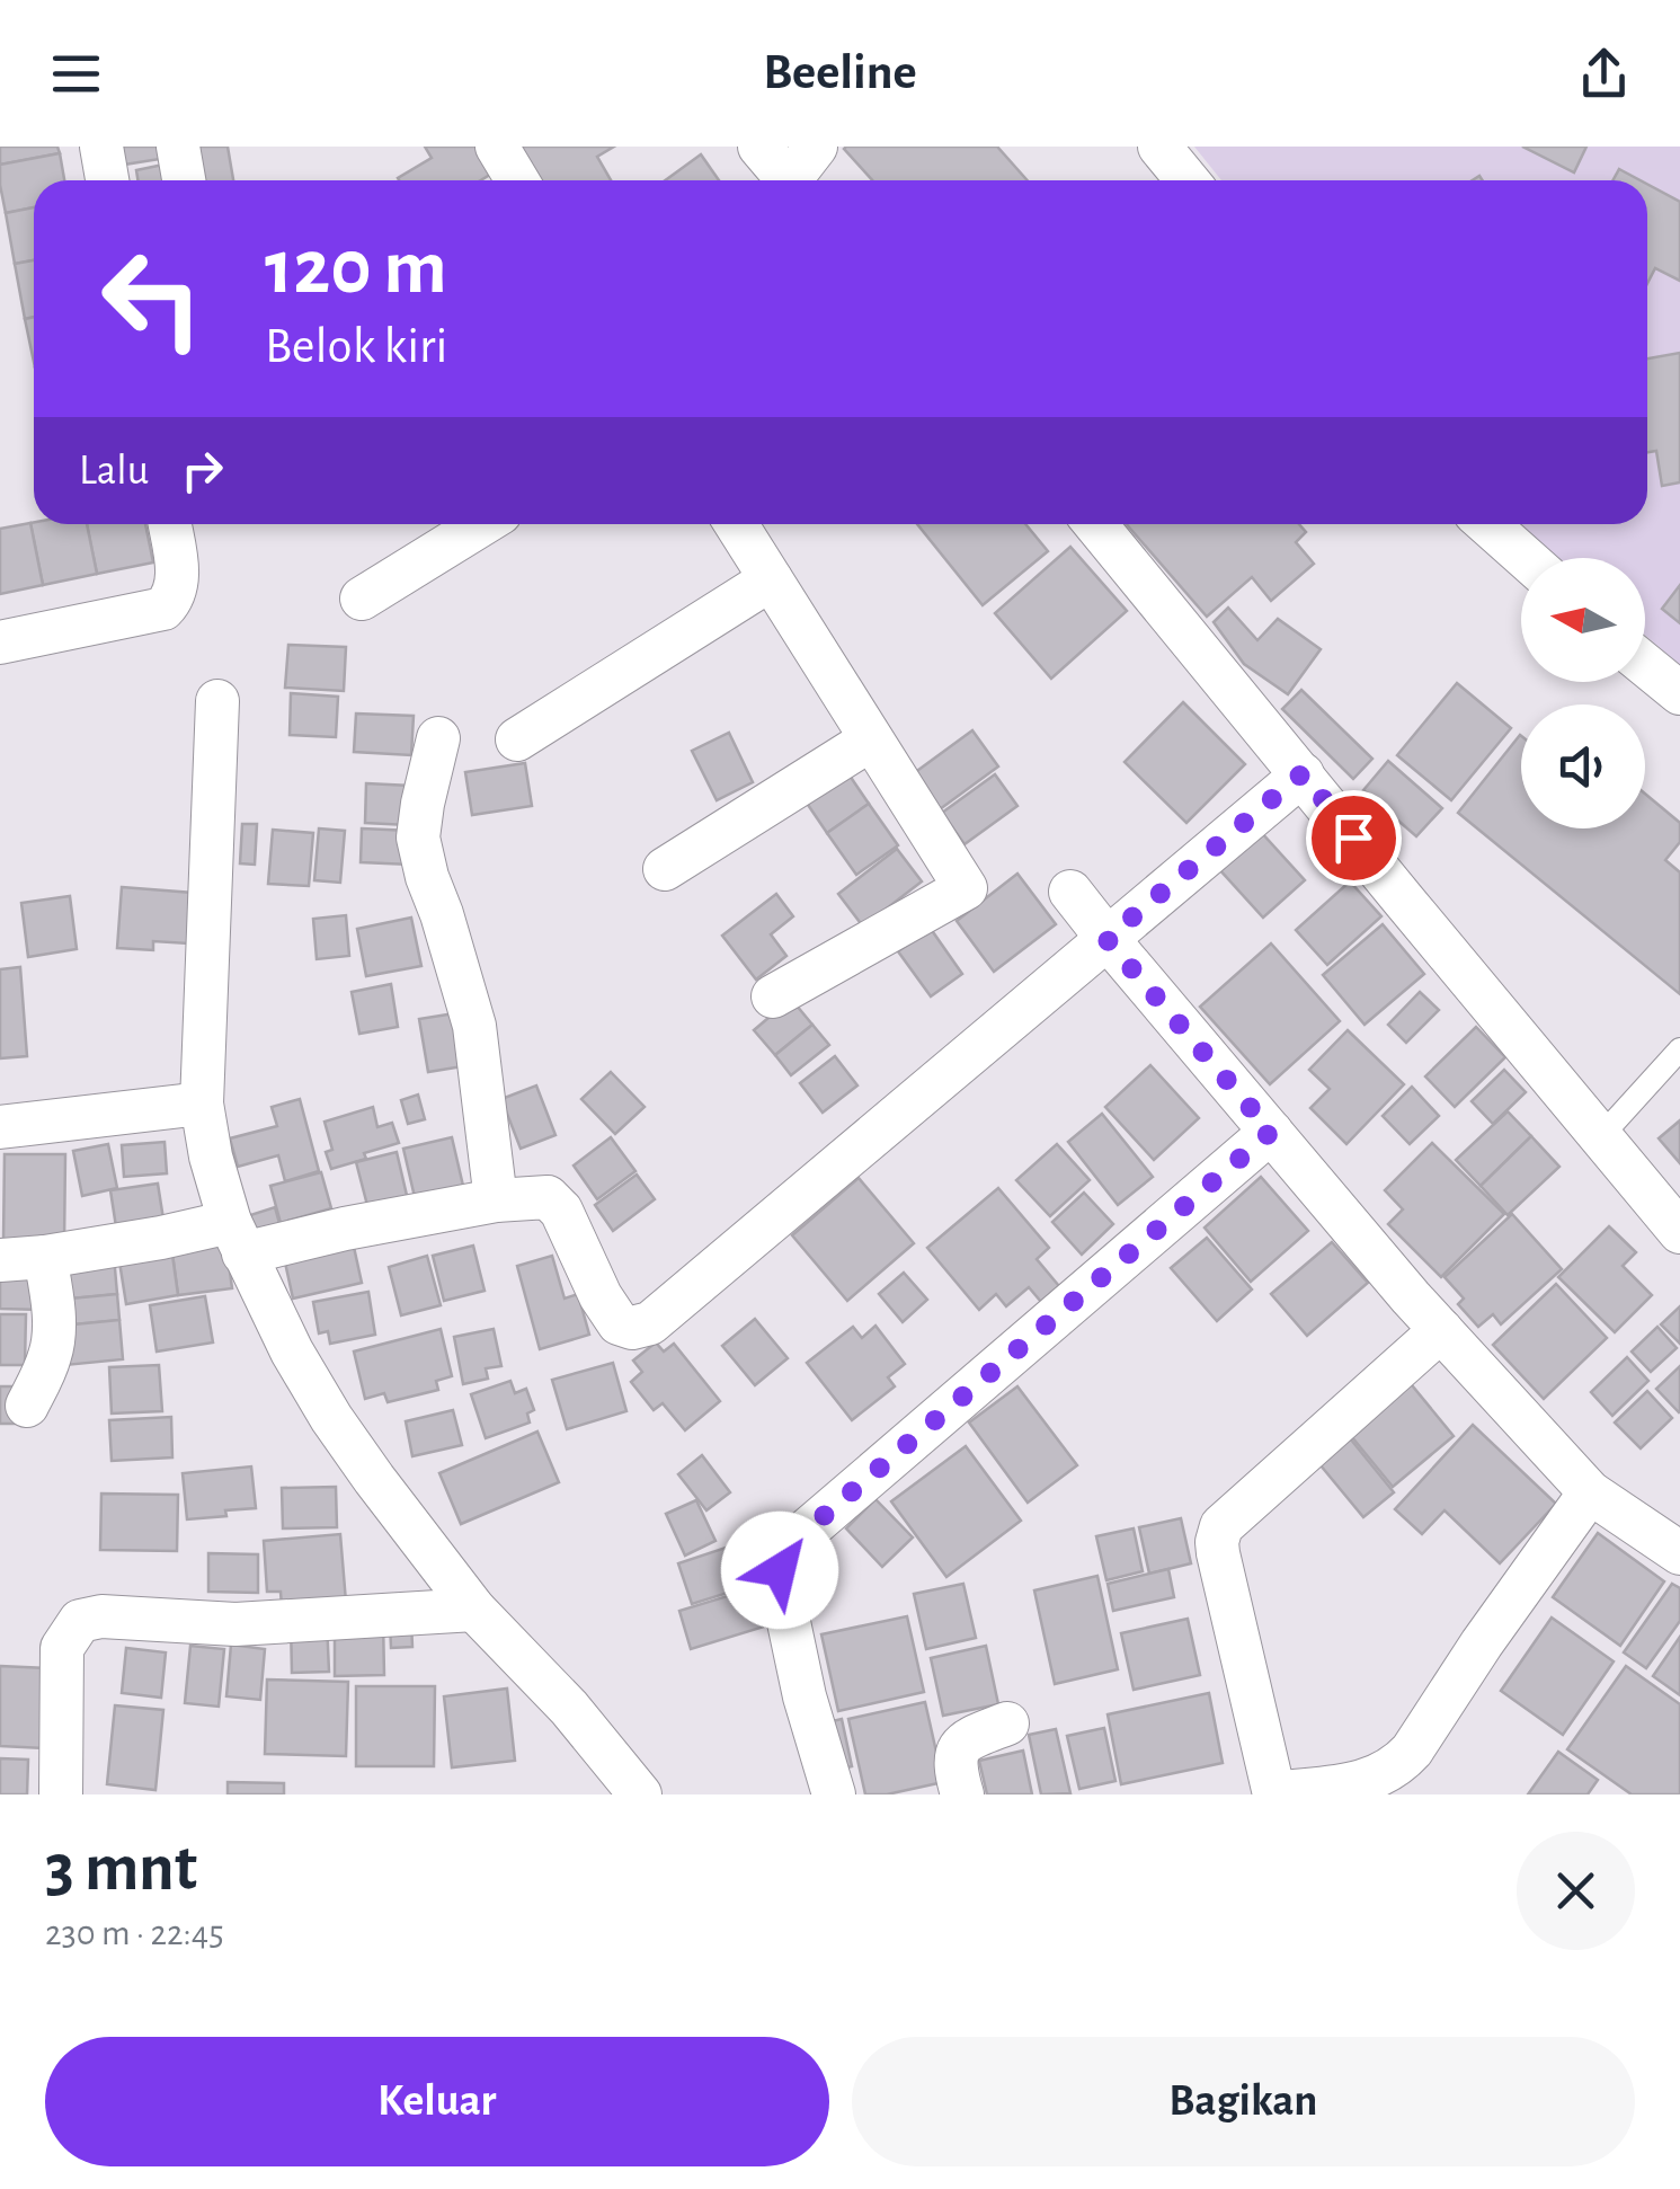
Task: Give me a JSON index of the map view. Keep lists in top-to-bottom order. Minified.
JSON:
{"north":"left","page":{"header":"Beeline","turn":["120 m","Belok kiri"],"then":"Lalu","heading":["3 mnt","230 m · 22:45"],"buttons":["Keluar","Bagikan"]}}
